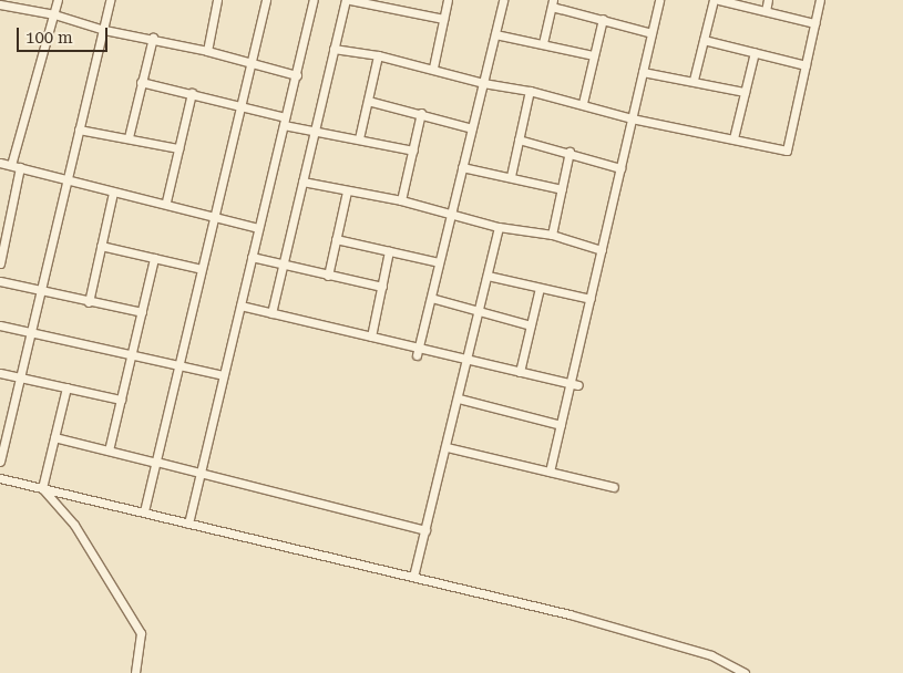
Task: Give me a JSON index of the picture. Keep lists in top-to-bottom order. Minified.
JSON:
{"scale_bar":"100 m"}
